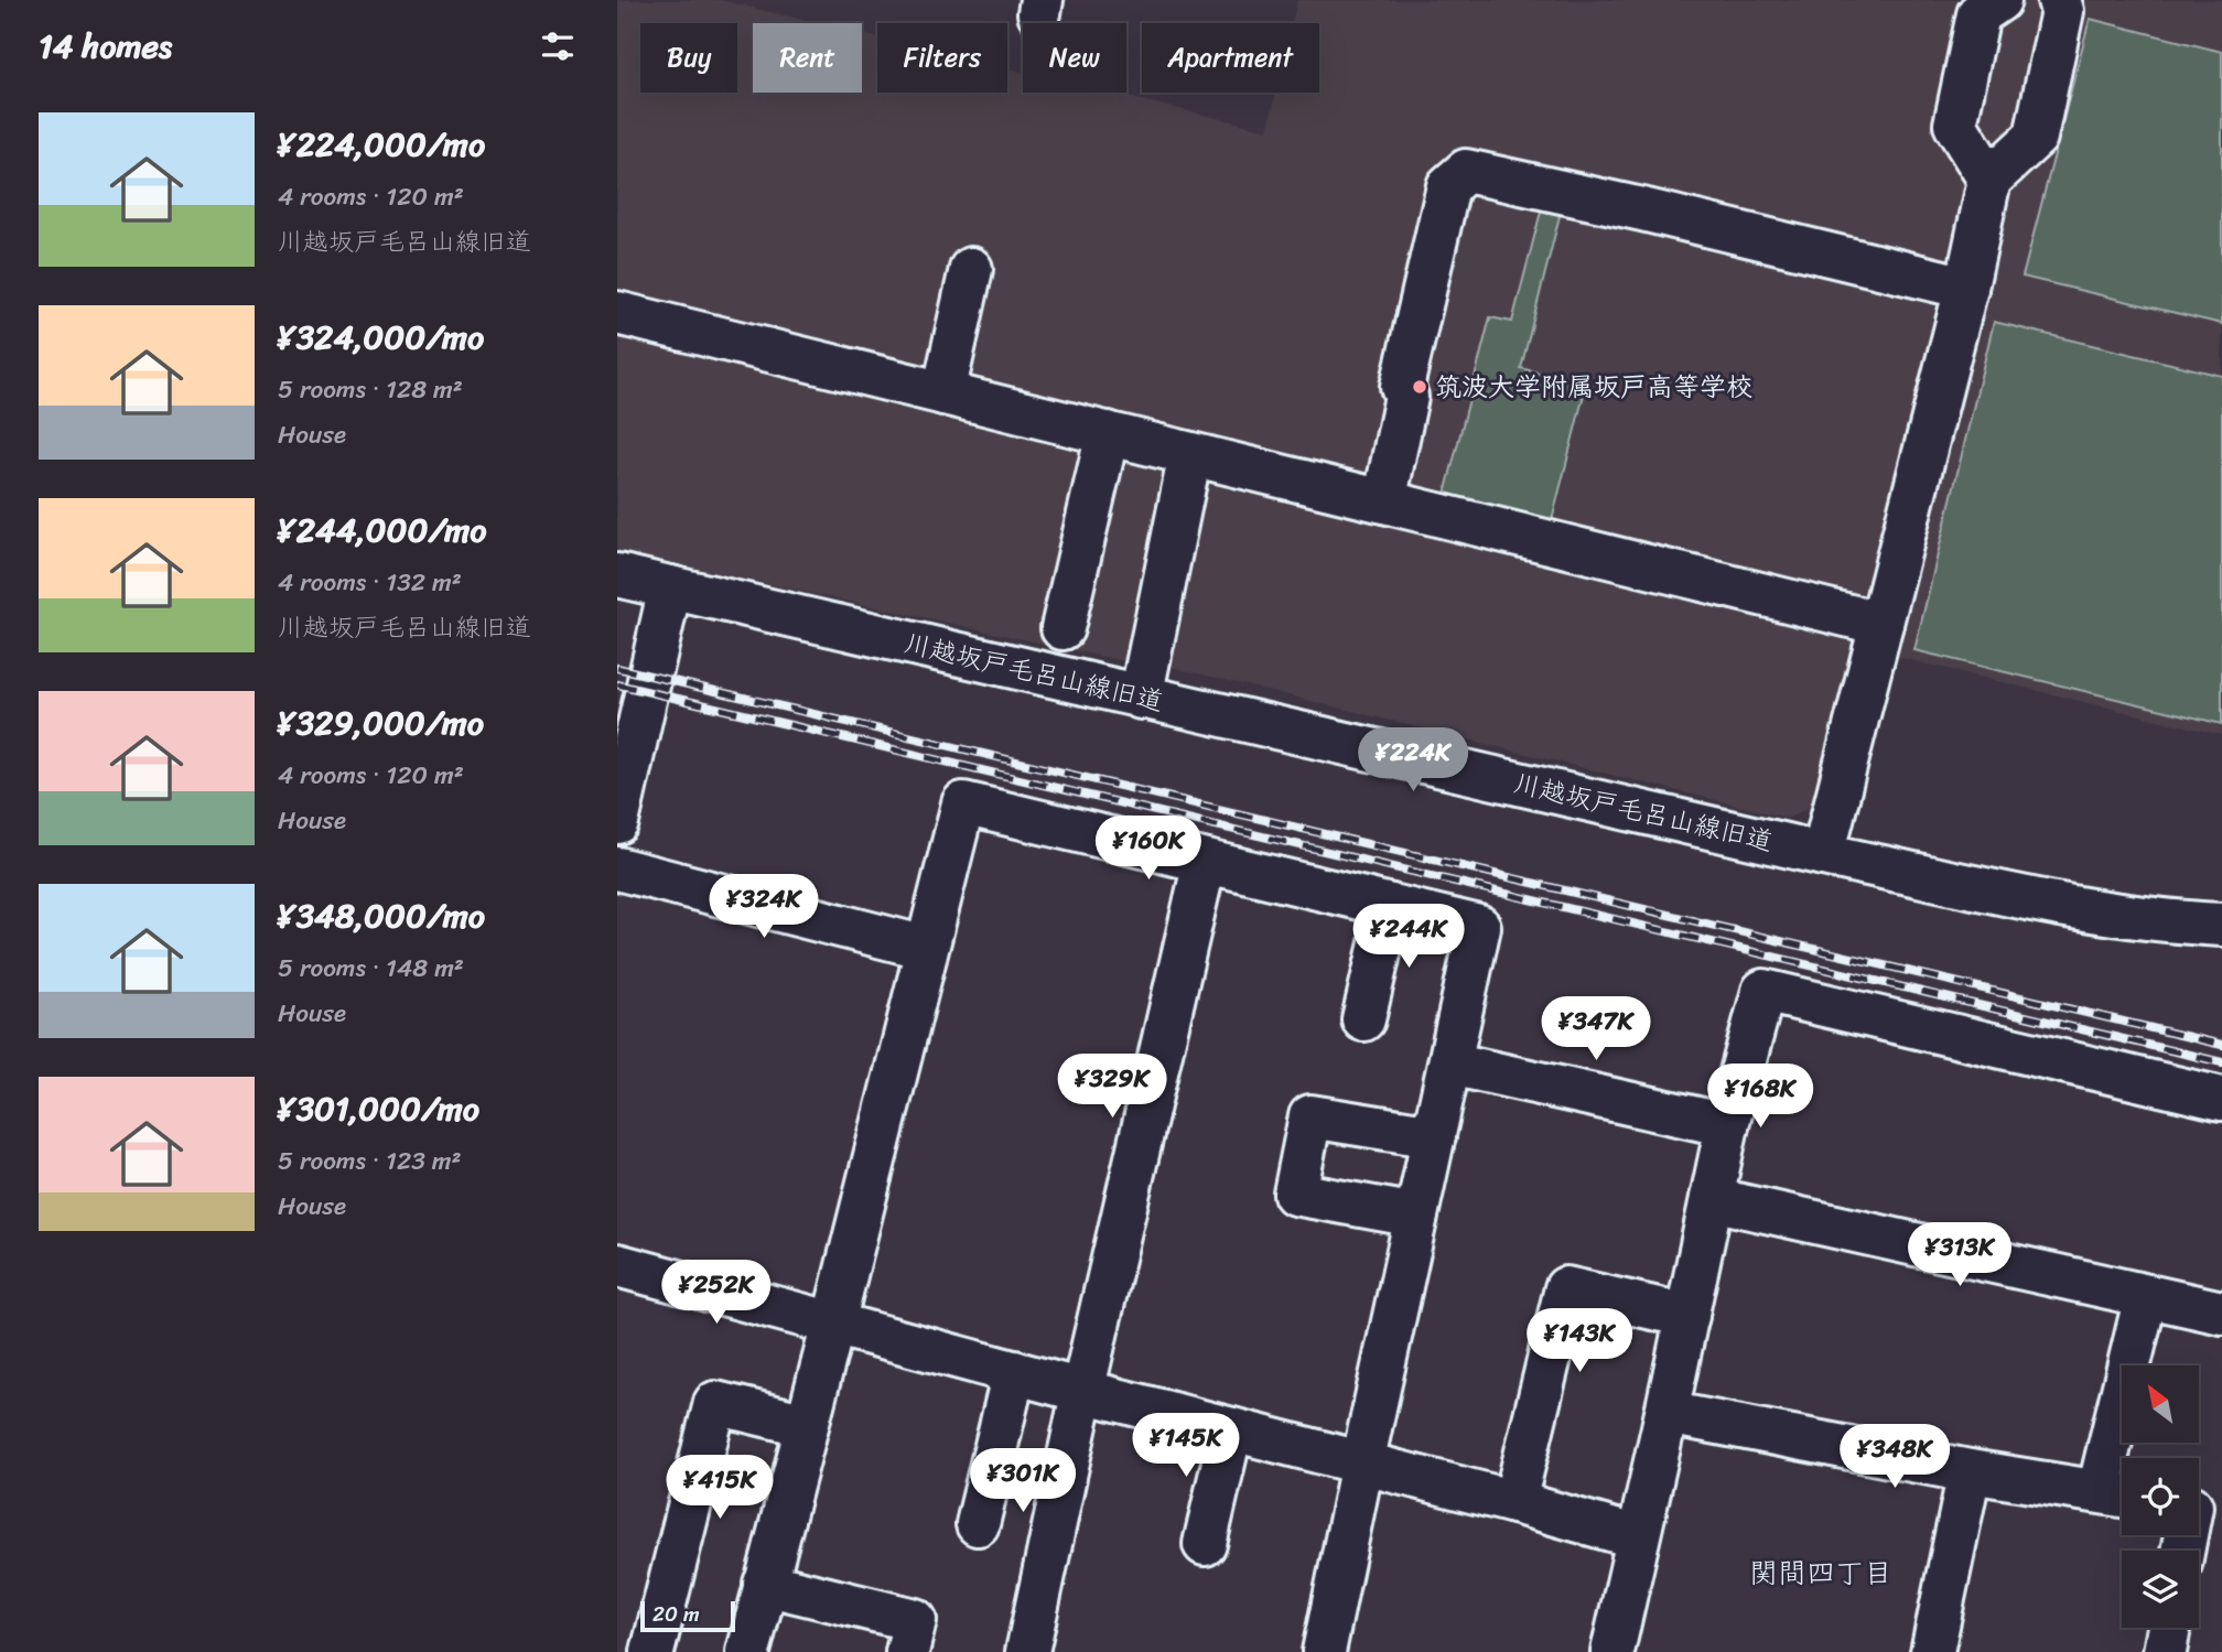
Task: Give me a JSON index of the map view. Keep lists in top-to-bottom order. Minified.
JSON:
{"streets":{"street":["川越坂戸毛呂山線旧道"]},"districts":["関間四丁目"],"places":["筑波大学附属坂戸高等学校"],"scale_bar":"20 m","north":"top left","page":{"heading":"14 homes","chip":["Buy","Rent","Filters","New","Apartment"],"list":[{"name":"¥224,000/mo","note":"4 rooms · 120 m² · 川越坂戸毛呂山線旧道"},{"name":"¥324,000/mo","note":"5 rooms · 128 m² · House"},{"name":"¥244,000/mo","note":"4 rooms · 132 m² · 川越坂戸毛呂山線旧道"},{"name":"¥329,000/mo","note":"4 rooms · 120 m² · House"},{"name":"¥348,000/mo","note":"5 rooms · 148 m² · House"},{"name":"¥301,000/mo","note":"5 rooms · 123 m² · House"}],"price":["¥224K","¥160K","¥324K","¥244K","¥347K","¥329K","¥168K","¥313K","¥252K","¥143K","¥145K","¥348K","¥301K","¥415K"],"scale":"20 m"}}
